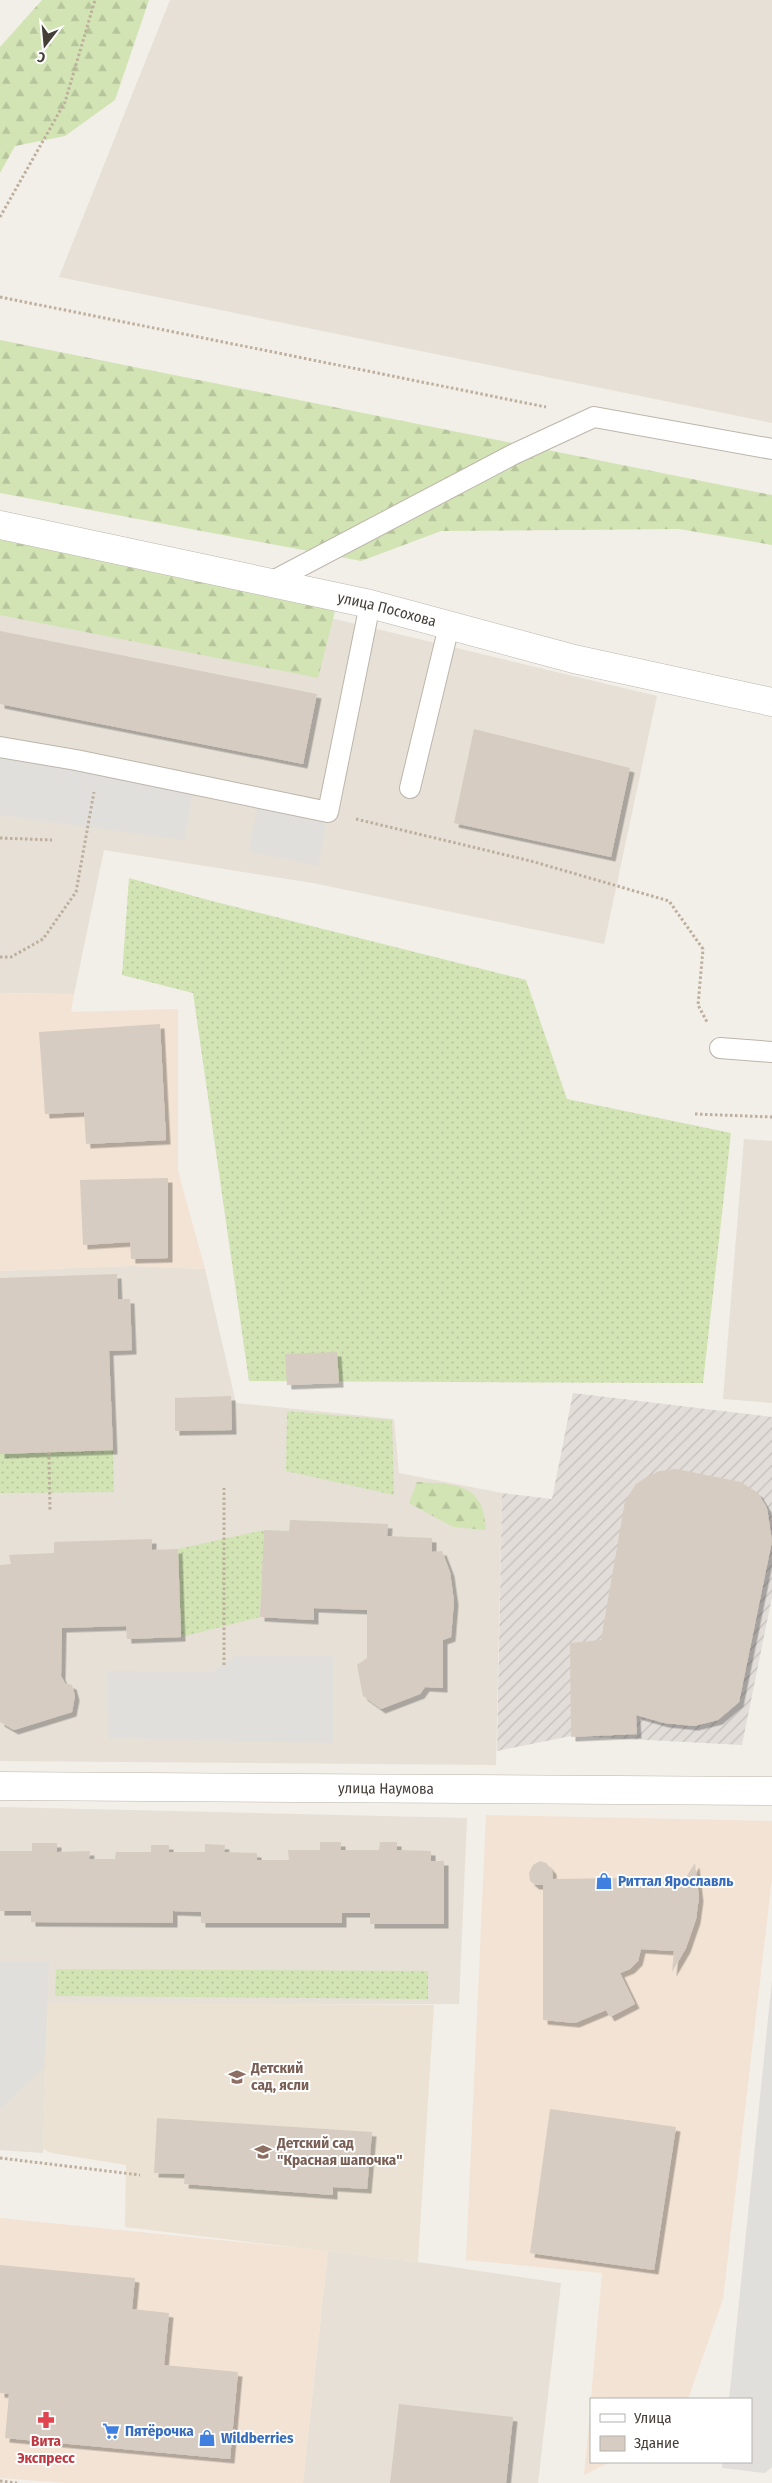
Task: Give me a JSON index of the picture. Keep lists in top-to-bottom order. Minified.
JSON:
{"streets":{"street":["улица Посохова","улица Наумова"]},"places":{"shop":["Риттал Ярославль","Wildberries"],"school or university":["Детский сад, ясли","Детский сад \"Красная шапочка\""],"pharmacy":["Вита Экспресс"],"supermarket":["Пятёрочка"]},"legend":["Улица","Здание"],"north":"bottom"}
